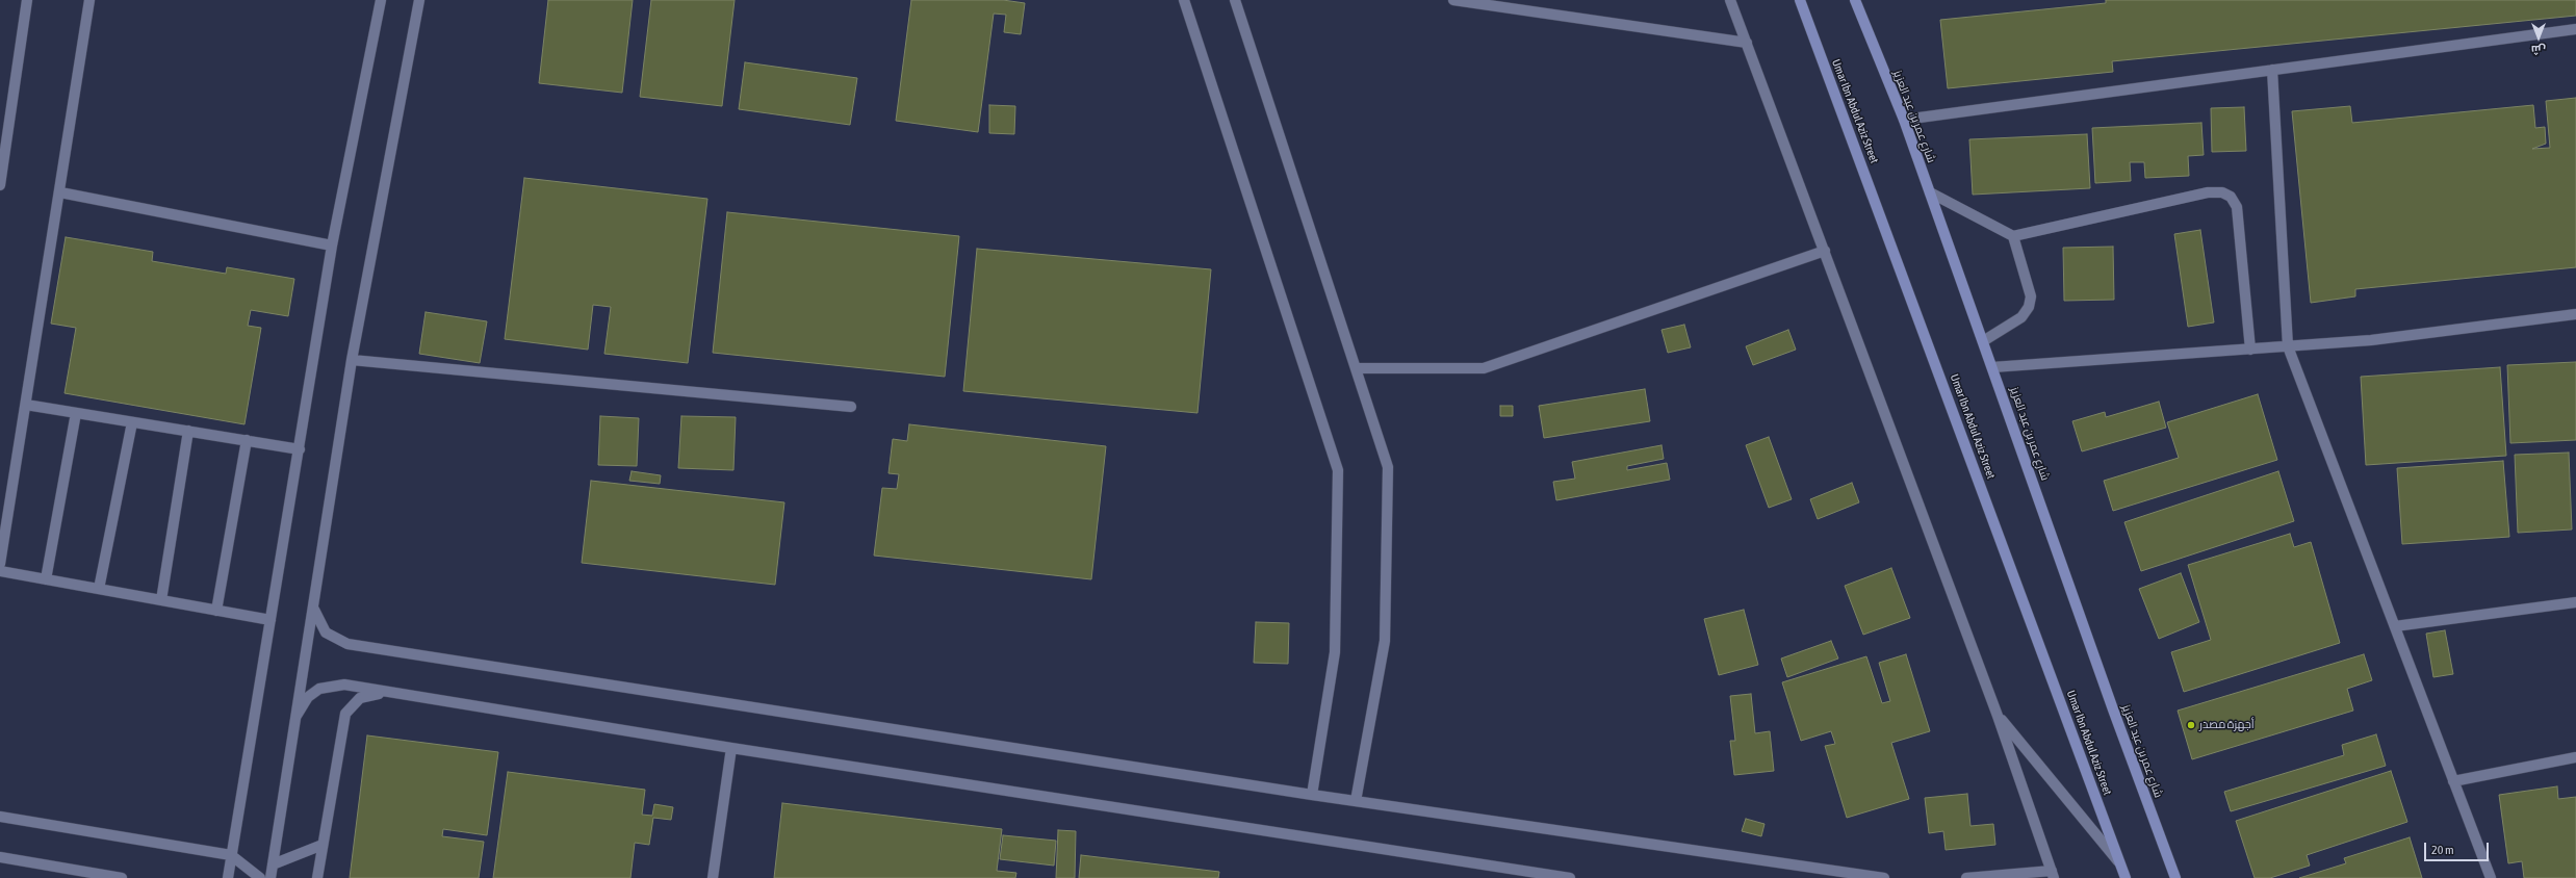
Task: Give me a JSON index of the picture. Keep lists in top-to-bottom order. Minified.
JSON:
{"streets":{"main road":["Umar Ibn Abdul Aziz Street","شارع عمر بن عبد العزيز"]},"places":["أجهزة مصدر"],"scale_bar":"20 m","north":"bottom"}
